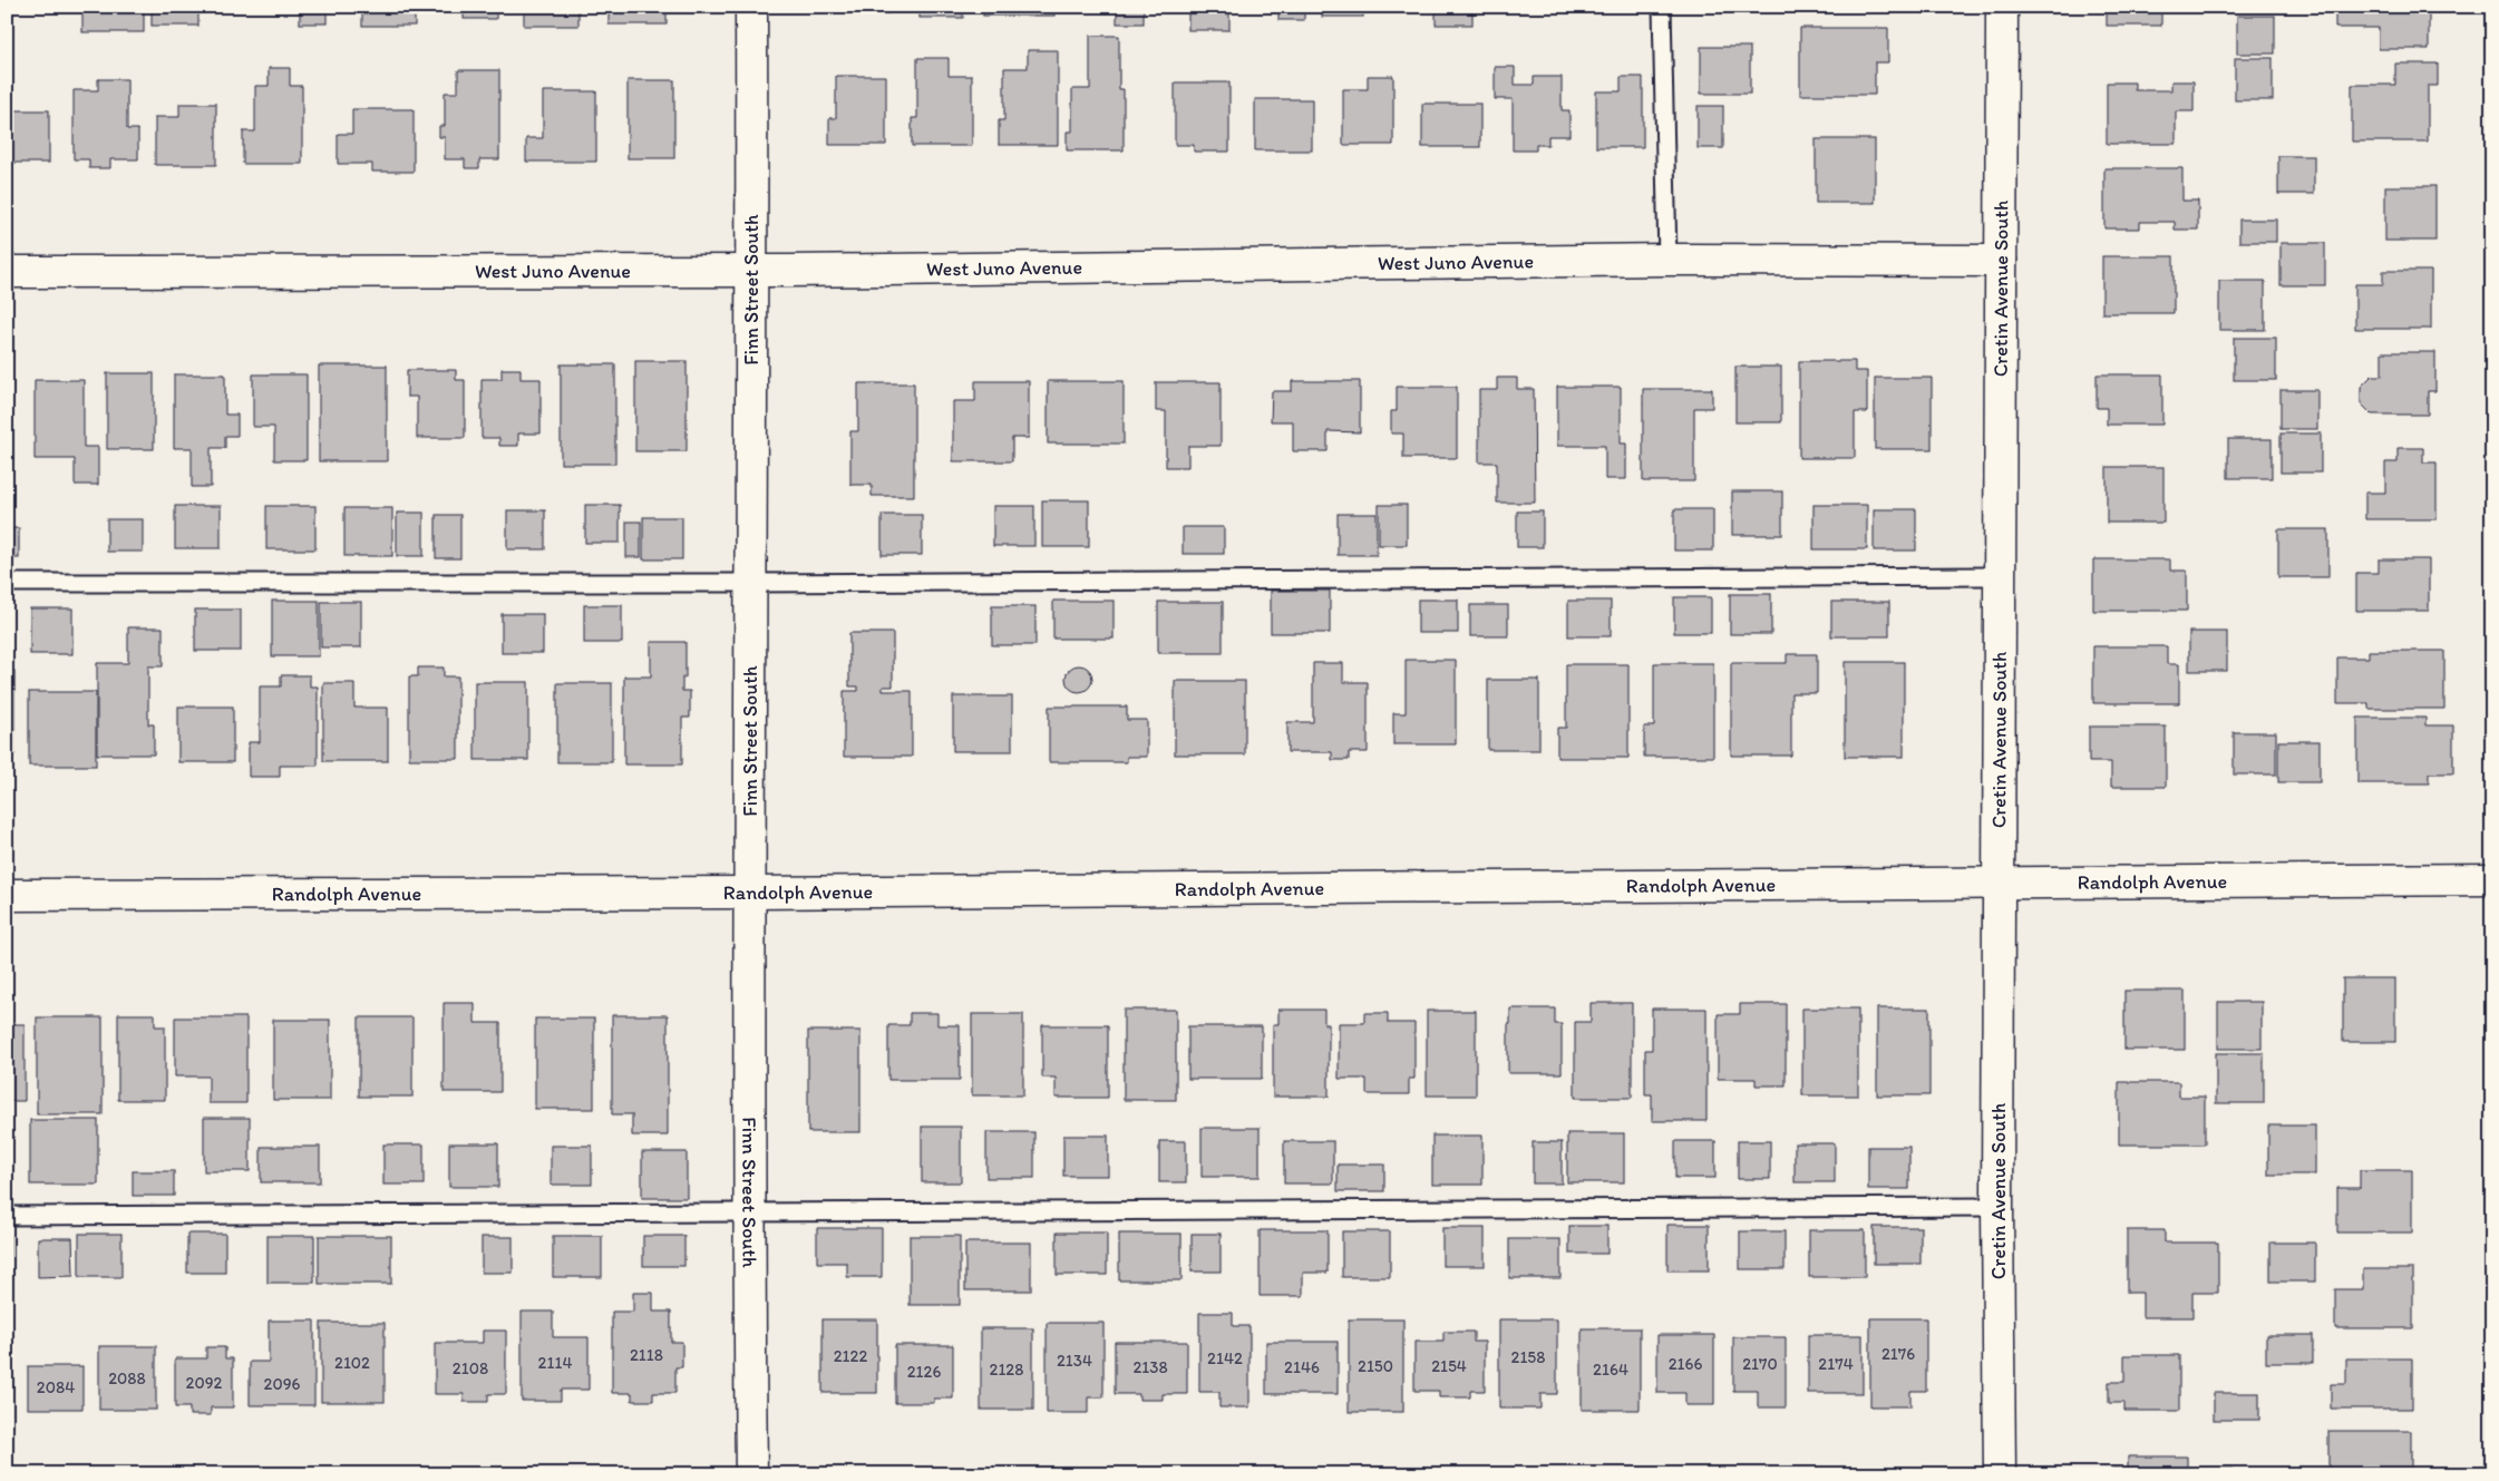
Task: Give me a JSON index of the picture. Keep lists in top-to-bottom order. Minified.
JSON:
{"streets":{"street":["West Juno Avenue","Finn Street South","Cretin Avenue South","Randolph Avenue"]},"crossings":[["West Juno Avenue","Finn Street South"],["West Juno Avenue","Cretin Avenue South"],["Finn Street South","Randolph Avenue"],["Cretin Avenue South","Randolph Avenue"]],"house_numbers":["2176","2118","2122","2158","2142","2134","2102","2114","2166","2170","2174","2150","2154","2138","2146","2108","2128","2164","2126","2088","2092","2096","2084"]}
